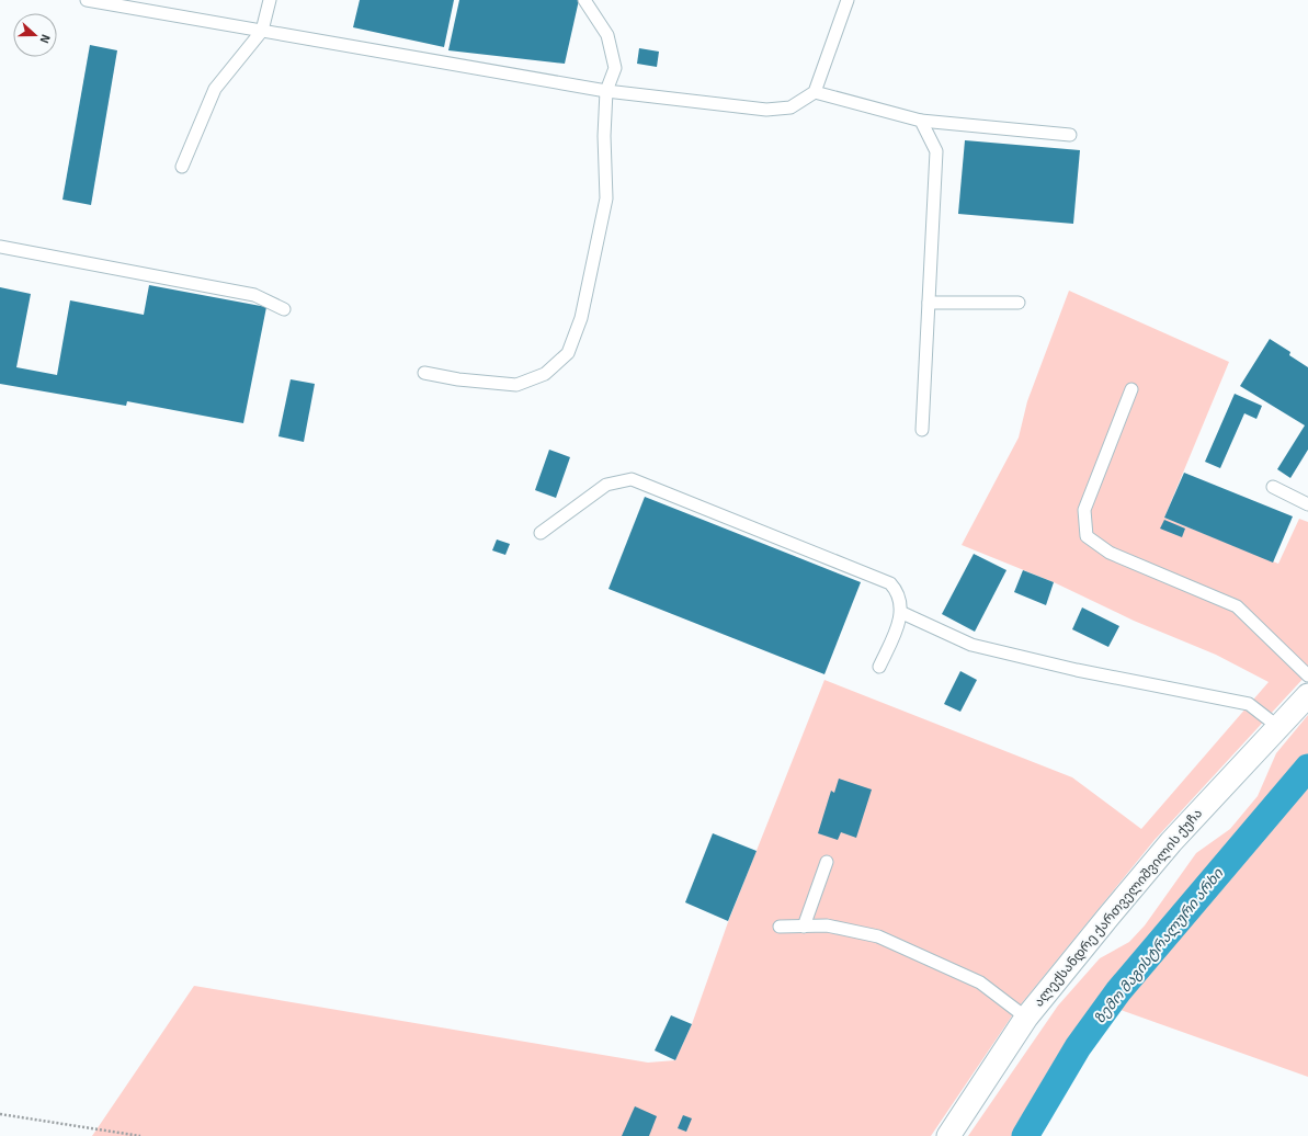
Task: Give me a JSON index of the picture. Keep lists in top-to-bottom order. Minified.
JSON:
{"streets":{"street":["ალექსანდრე ქართველიშვილის ქუჩა"]},"water":["ზემო მაგისტრალური არხი"],"north":"right"}
